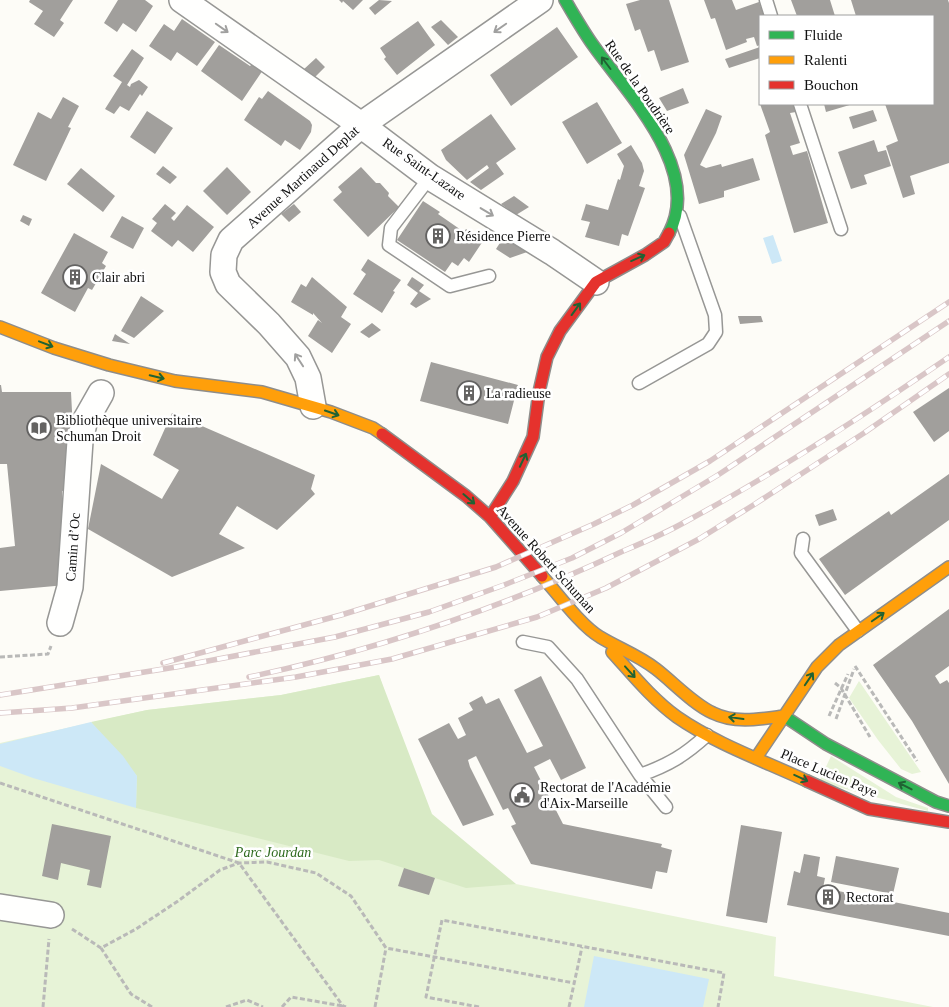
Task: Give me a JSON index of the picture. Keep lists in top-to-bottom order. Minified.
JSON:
{"streets":{"street":["Rue de la Poudrière","Rue Saint-Lazare","Avenue Martinaud Deplat","Camin d’Oc","Avenue Robert Schuman","Place Lucien Paye"]},"crossings":[["Rue de la Poudrière","Rue Saint-Lazare"],["Rue de la Poudrière","Avenue Robert Schuman"],["Rue Saint-Lazare","Avenue Martinaud Deplat"],["Avenue Martinaud Deplat","Avenue Robert Schuman"],["Avenue Robert Schuman","Place Lucien Paye"]],"one_way":["Rue de la Poudrière","Rue Saint-Lazare"],"parks":["Parc Jourdan"],"places":{"building":["Résidence Pierre","Clair abri","La radieuse","Rectorat"],"library":["Bibliothèque universitaire Schuman Droit"],"public building":["Rectorat de l'Académie d'Aix-Marseille"]},"legend":["Fluide","Ralenti","Bouchon"]}
